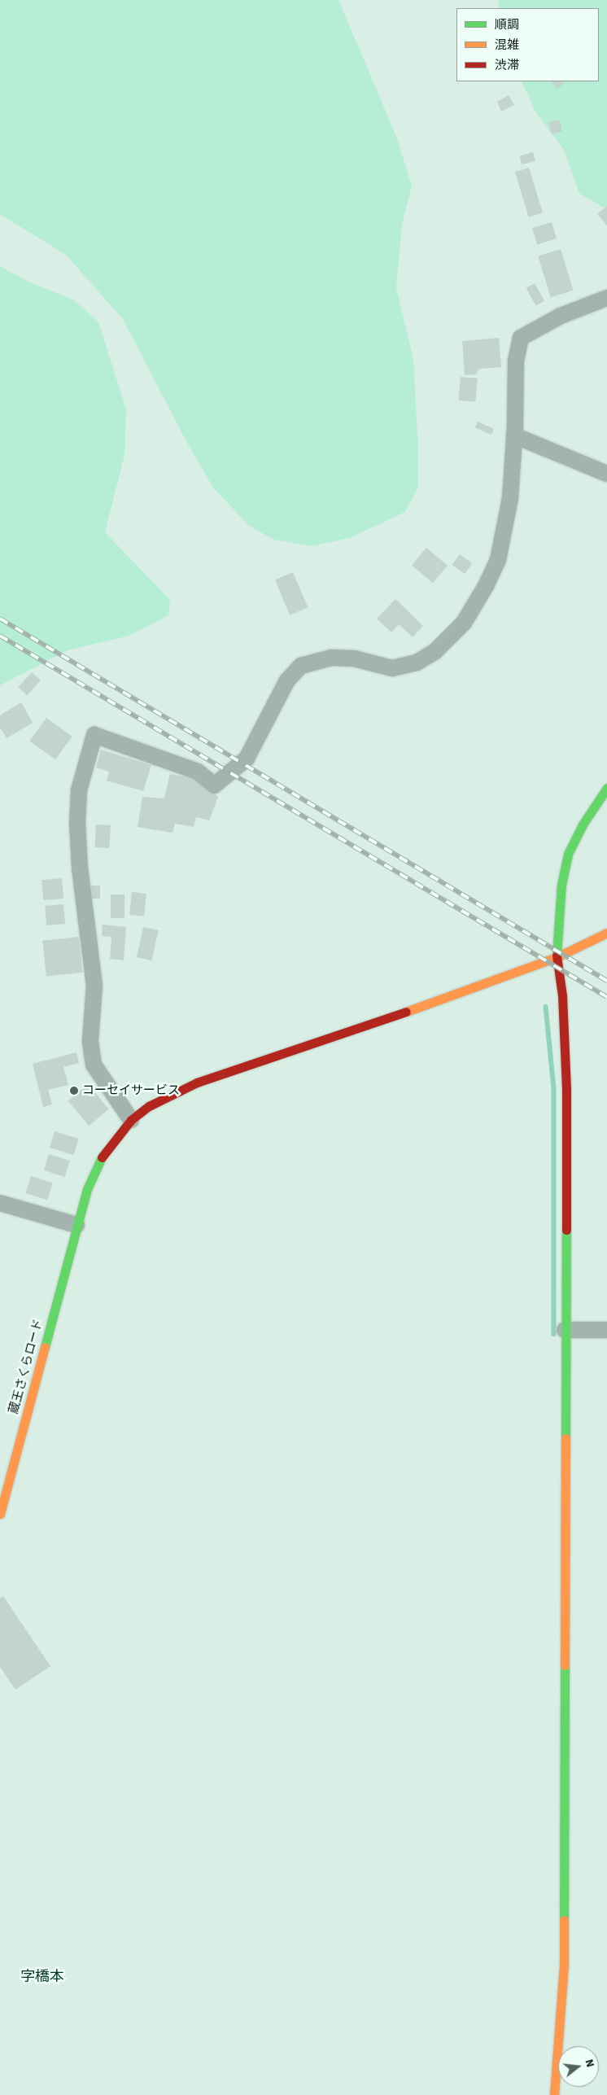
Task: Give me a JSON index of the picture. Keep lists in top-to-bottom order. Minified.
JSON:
{"streets":{"street":["蔵王さくらロード"]},"districts":["字橋本"],"places":["コーセイサービス"],"legend":["順調","混雑","渋滞"],"north":"right"}
